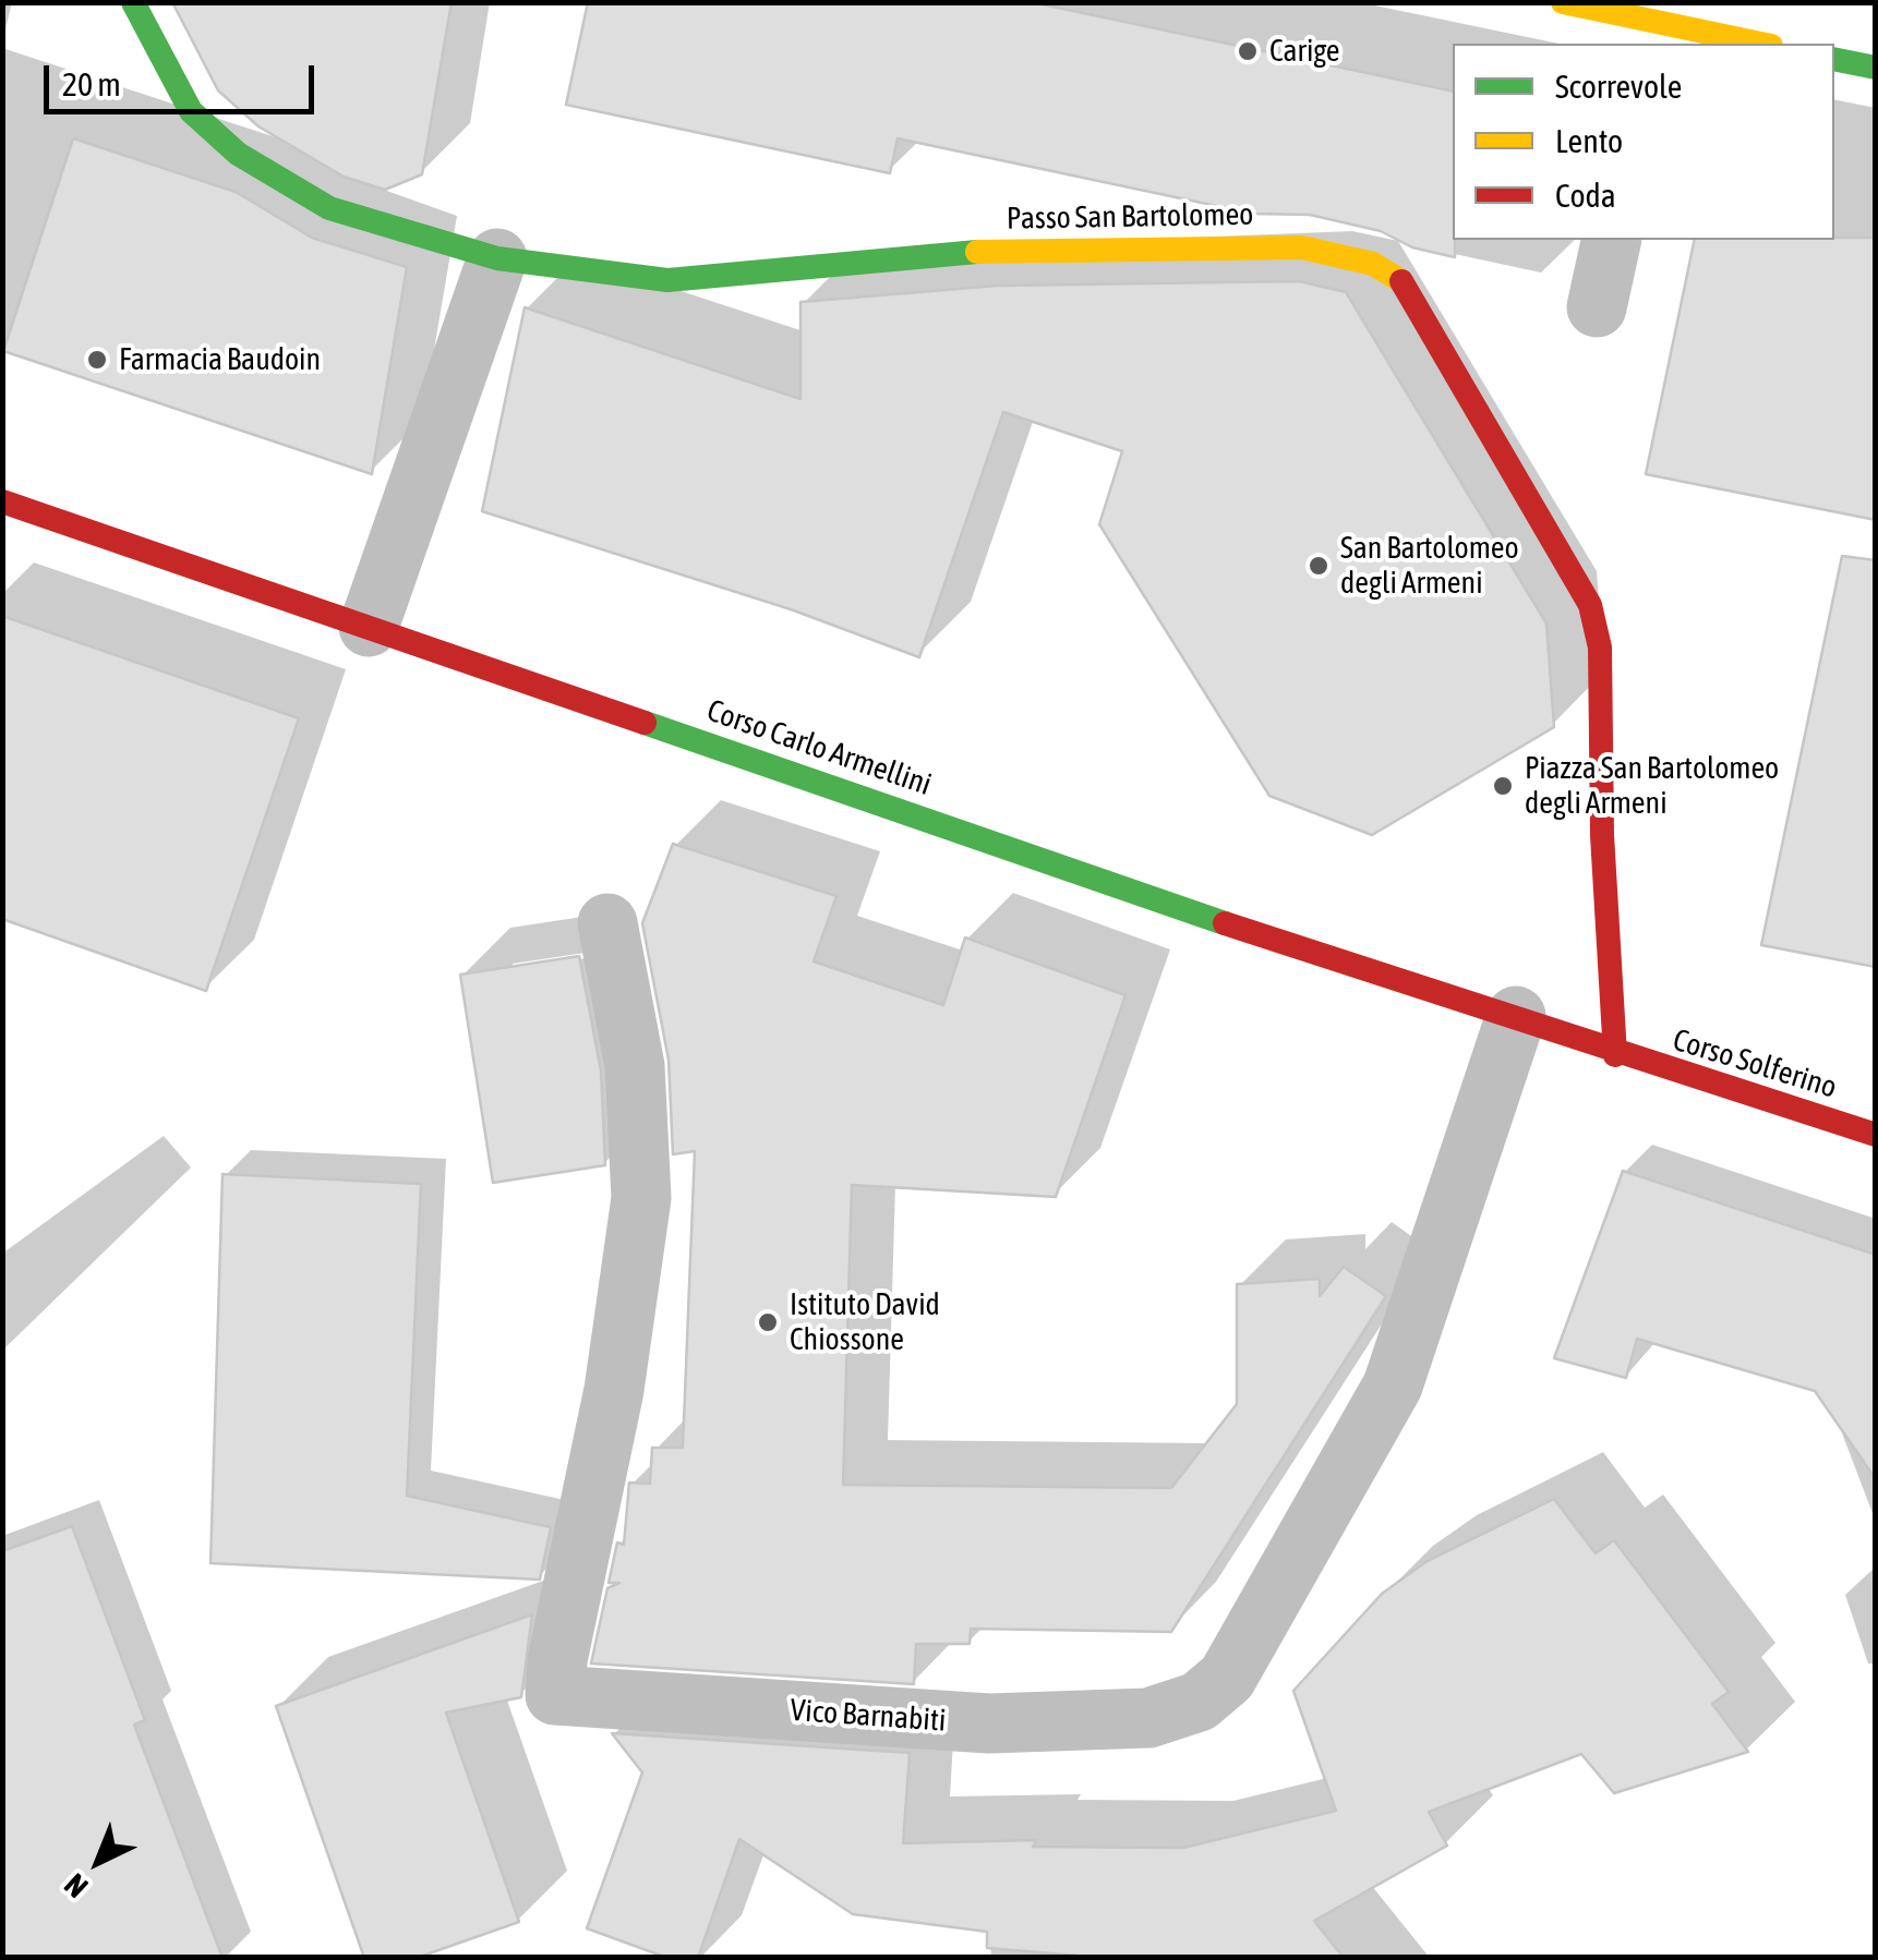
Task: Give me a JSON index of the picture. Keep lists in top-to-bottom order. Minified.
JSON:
{"streets":{"street":["Passo San Bartolomeo","Corso Carlo Armellini","Corso Solferino","Vico Barnabiti"]},"crossings":[["Passo San Bartolomeo","Corso Carlo Armellini"],["Passo San Bartolomeo","Corso Solferino"],["Corso Carlo Armellini","Corso Solferino"],["Corso Carlo Armellini","Vico Barnabiti"]],"places":["Carige","Farmacia Baudoin","San Bartolomeo degli Armeni","Piazza San Bartolomeo degli Armeni","Istituto David Chiossone"],"legend":["Scorrevole","Lento","Coda"],"scale_bar":"20 m","north":"bottom left"}
